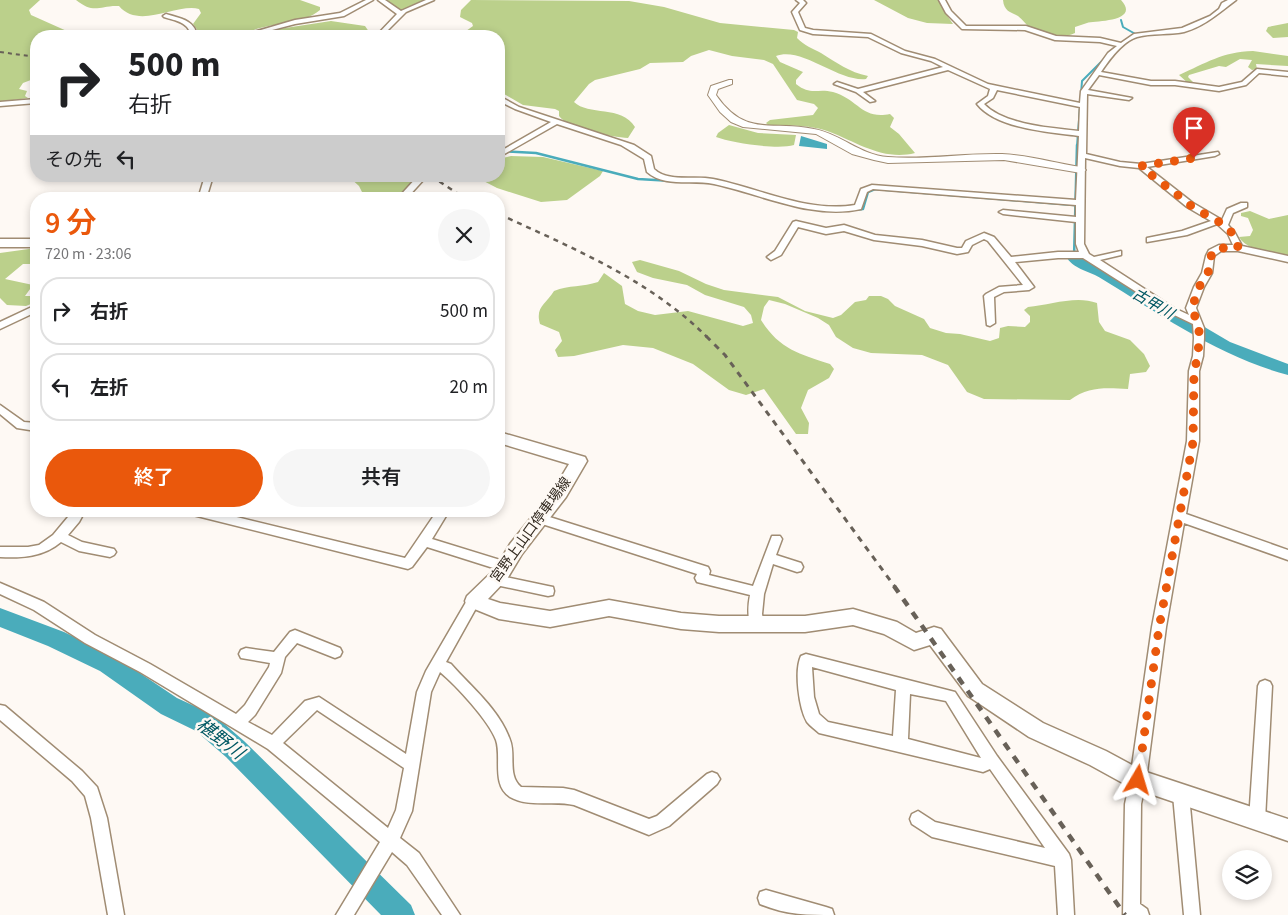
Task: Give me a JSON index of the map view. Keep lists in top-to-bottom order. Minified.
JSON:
{"streets":{"main road":["宮野上山口停車場線"]},"water":["古甲川","椹野川"],"page":{"turn":["500 m","右折"],"then":"その先","heading":["9 分","720 m · 23:06"],"list":[{"name":"右折","value":"500 m"},{"name":"左折","value":"20 m"}],"buttons":["終了","共有"]}}
